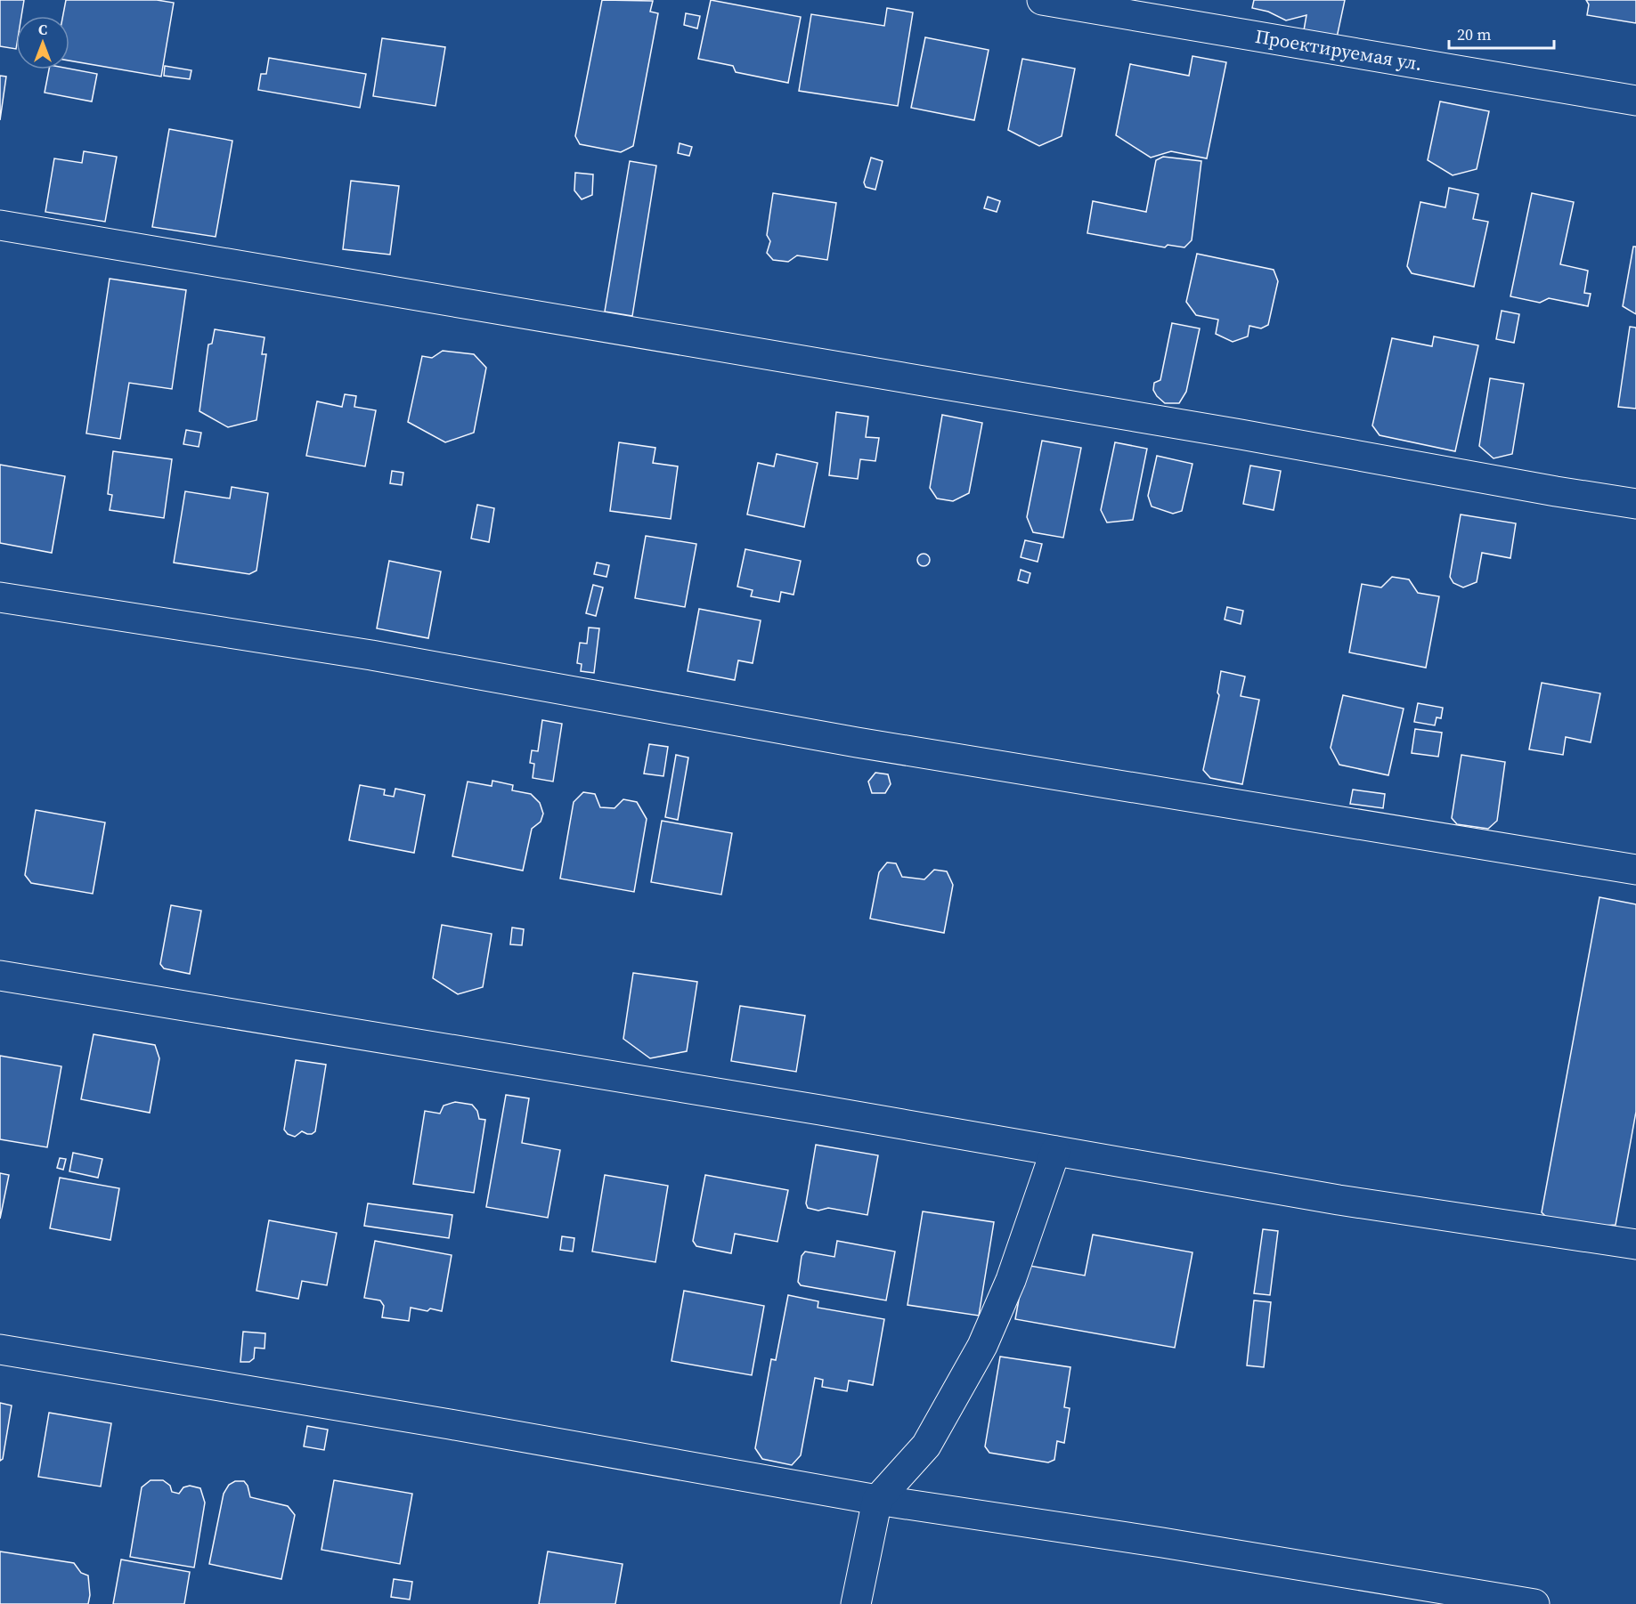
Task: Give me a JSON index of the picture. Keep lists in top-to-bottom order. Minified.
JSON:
{"streets":{"street":["Проектируемая ул."]},"scale_bar":"20 m","north":"top"}
